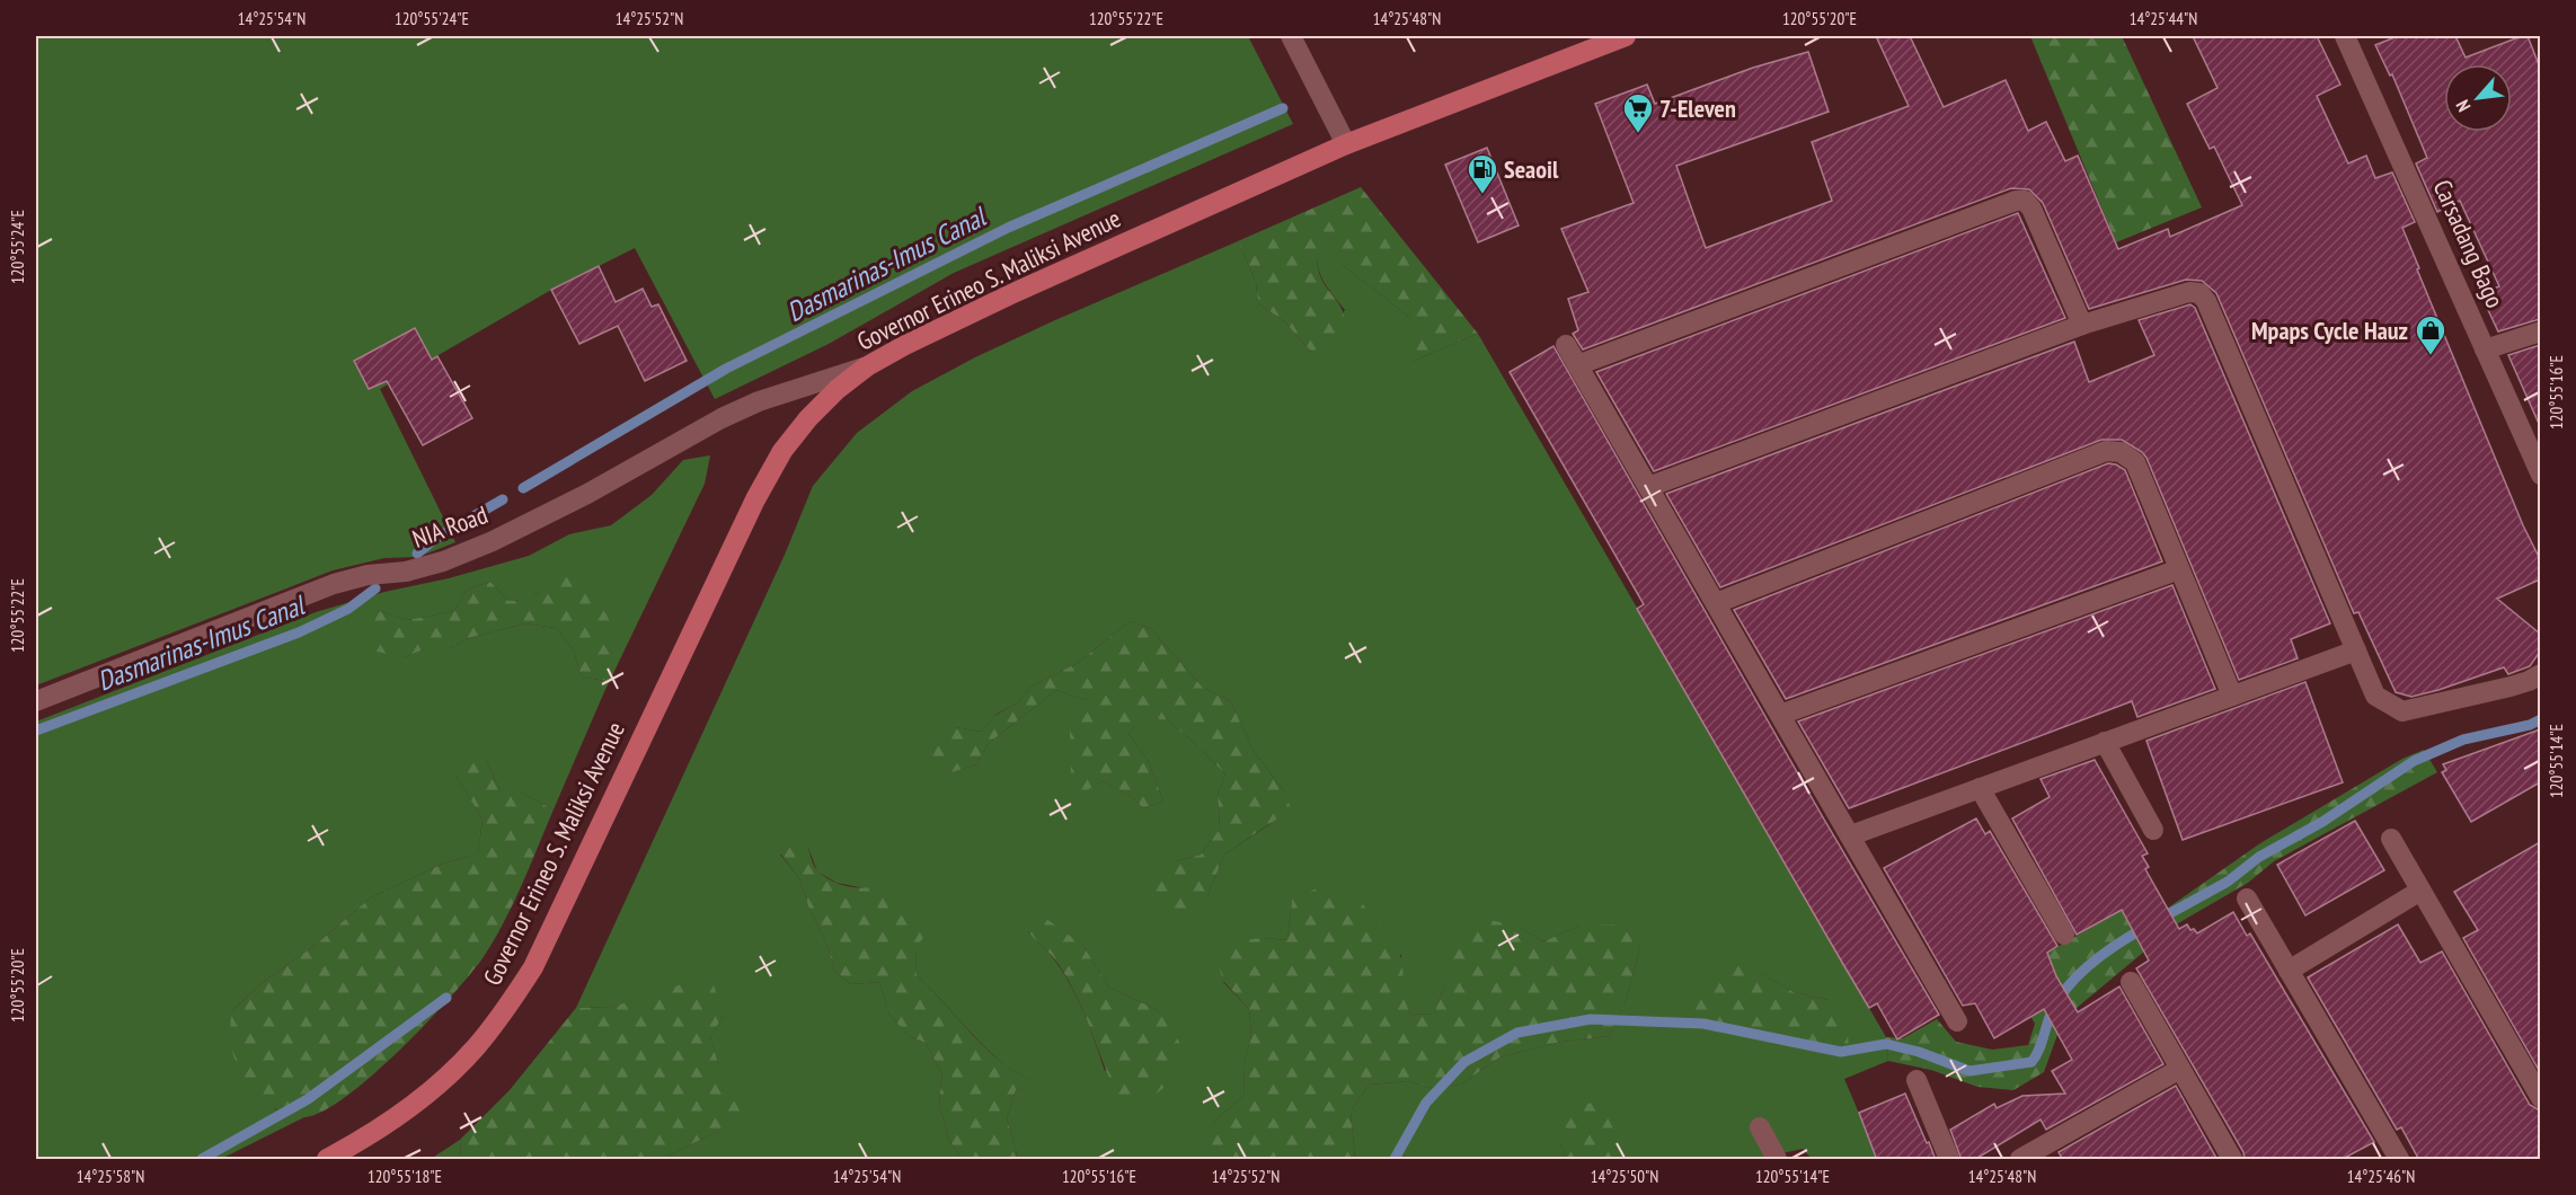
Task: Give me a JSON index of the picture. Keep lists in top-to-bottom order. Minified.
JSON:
{"streets":{"main road":["Governor Erineo S. Maliksi Avenue"],"street":["Carsadang Bago","NIA Road"]},"crossings":[["Governor Erineo S. Maliksi Avenue","NIA Road"]],"water":["Dasmarinas-Imus Canal"],"places":{"supermarket":["7-Eleven"],"fuel station":["Seaoil"],"shop":["Mpaps Cycle Hauz"]},"north":"bottom left","coordinates":["14°25'54\"N","120°55'24\"E","14°25'52\"N","120°55'22\"E","14°25'48\"N","120°55'20\"E","14°25'44\"N","120°55'16\"E","120°55'14\"E","14°25'58\"N","120°55'18\"E","14°25'50\"N","14°25'46\"N"]}
